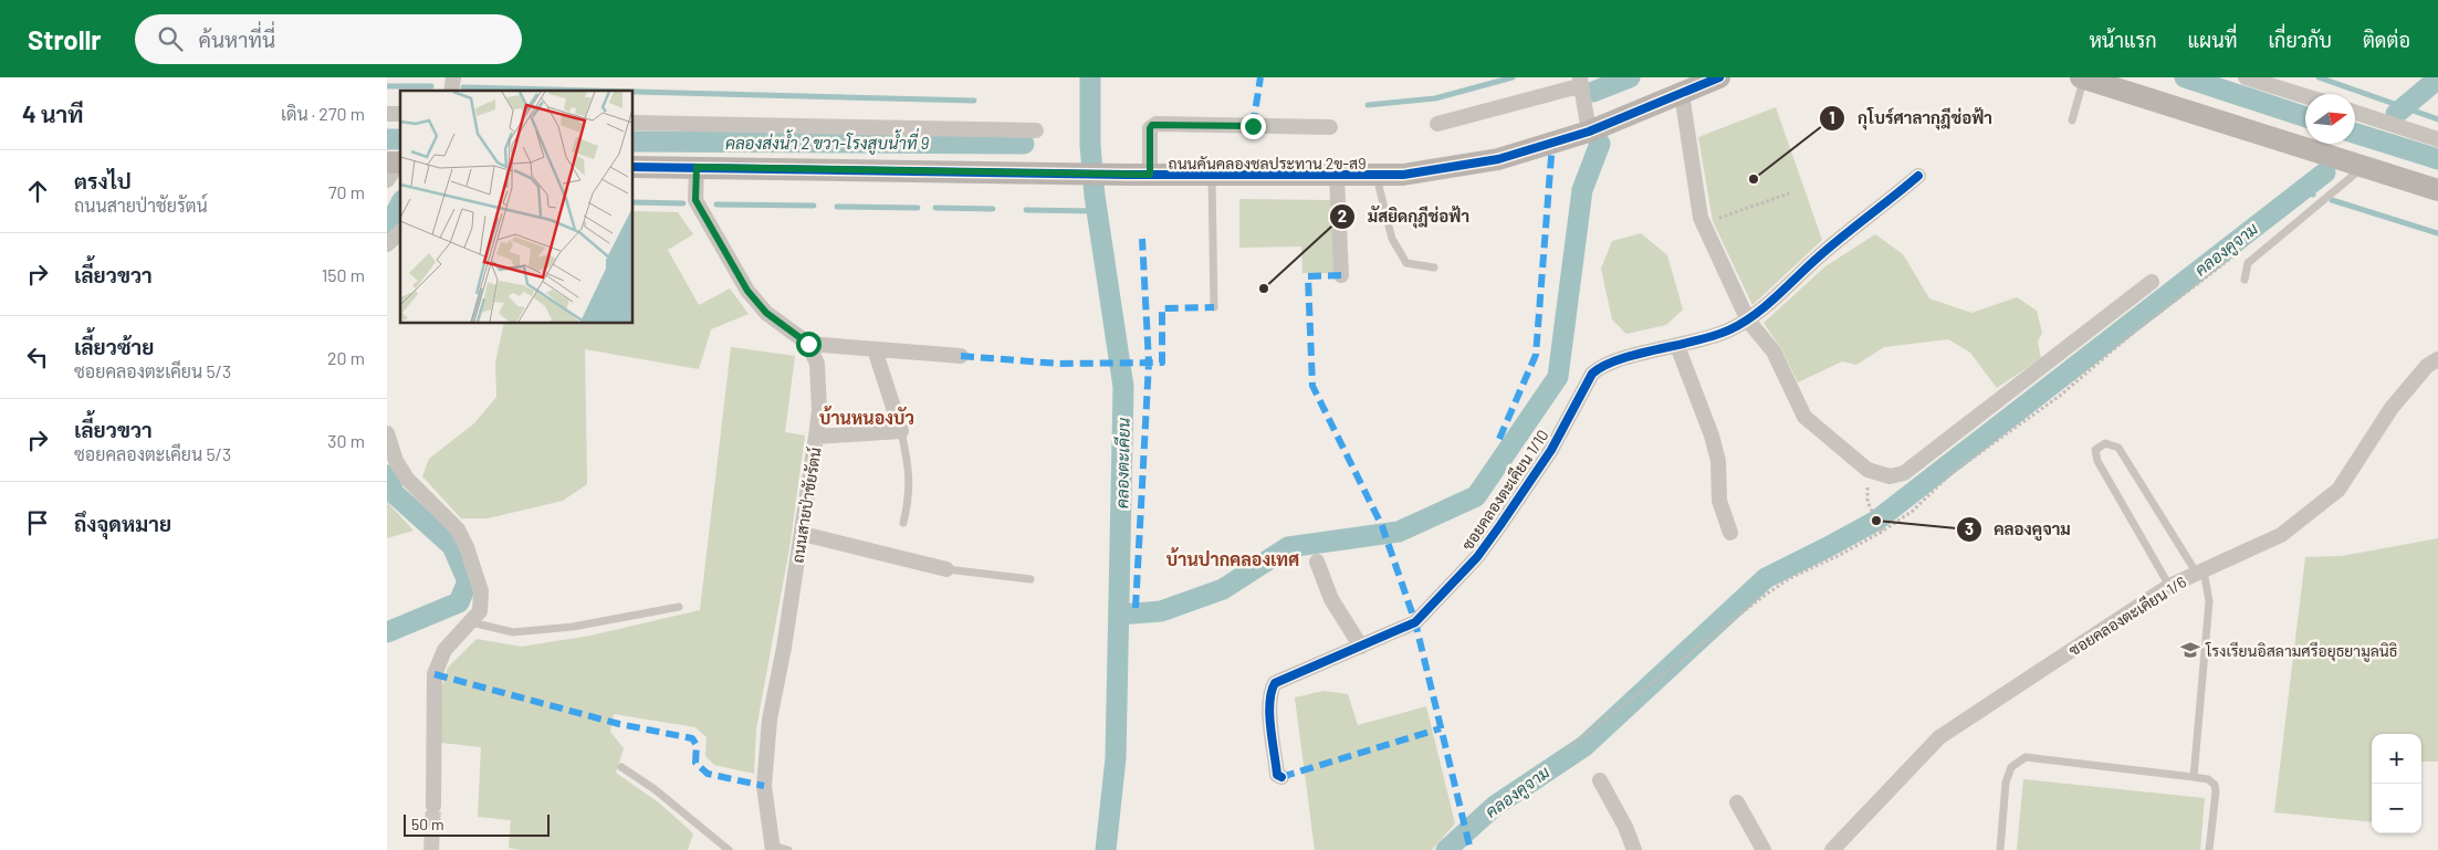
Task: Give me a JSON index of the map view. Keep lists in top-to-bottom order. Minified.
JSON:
{"streets":{"street":["ถนนคันคลองชลประทาน 2ข-ส9","ซอยคลองตะเคียน 1/10","ถนนสายป่าชัยรัตน์","ซอยคลองตะเคียน 1/6"]},"districts":["บ้านหนองบัว","บ้านปากคลองเทศ"],"water":["คลองส่งน้ำ 2 ขวา-โรงสูบน้ำที่ 9","คลองคูจาม","คลองตะเคียน"],"places":{"other":["กุโบร์ศาลากุฎีช่อฟ้า","มัสยิดกุฎีช่อฟ้า","คลองคูจาม"],"school or university":["โรงเรียนอิสลามศรีอยุธยามูลนิธิ"]},"scale_bar":"50 m","north":"right","page":{"header":"Strollr","search":"ค้นหาที่นี่","nav":["หน้าแรก","แผนที่","เกี่ยวกับ","ติดต่อ"],"heading":["4 นาที","เดิน · 270 m"],"list":[["ตรงไป","ถนนสายป่าชัยรัตน์","70 m"],["เลี้ยวขวา","150 m"],["เลี้ยวซ้าย","ซอยคลองตะเคียน 5/3","20 m"],["เลี้ยวขวา","ซอยคลองตะเคียน 5/3","30 m"],"ถึงจุดหมาย"],"map_buttons":["+","−"],"scale":"50 m"}}
